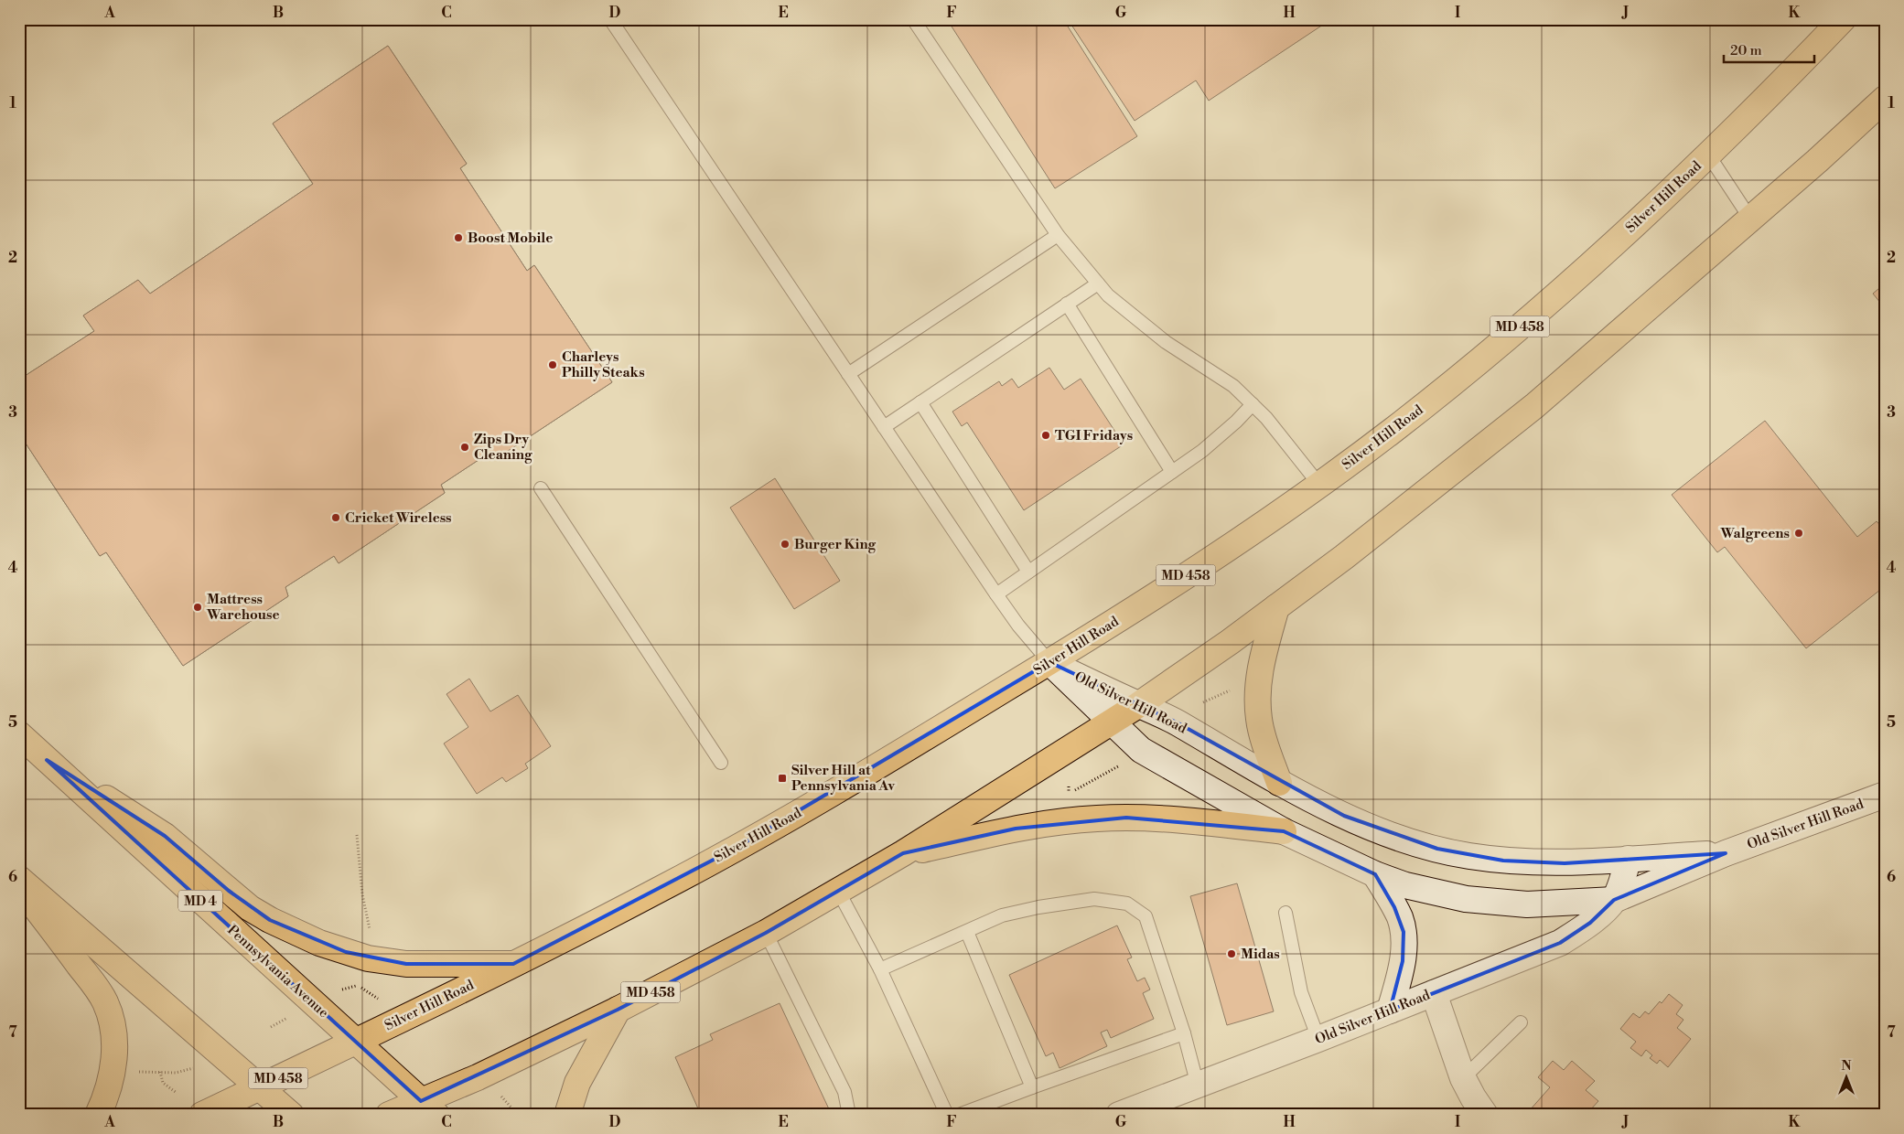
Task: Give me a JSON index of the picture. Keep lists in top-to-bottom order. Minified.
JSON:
{"streets":{"main road":["Silver Hill Road","MD 458","MD 4","Pennsylvania Avenue"],"street":["Old Silver Hill Road"]},"crossings":[["Silver Hill Road","Old Silver Hill Road"],["Silver Hill Road","Pennsylvania Avenue"],["MD 458","Old Silver Hill Road"],["MD 458","Pennsylvania Avenue"]],"places":{"other":["Boost Mobile","Charleys Philly Steaks","TGI Fridays","Zips Dry Cleaning","Cricket Wireless","Walgreens","Burger King","Mattress Warehouse","Midas"],"transit":["Silver Hill at Pennsylvania Av"]},"scale_bar":"20 m","north":"top","grid":{"columns":["A","B","C","D","E","F","G","H","I","J","K"],"rows":["1","2","3","4","5","6","7"]}}
